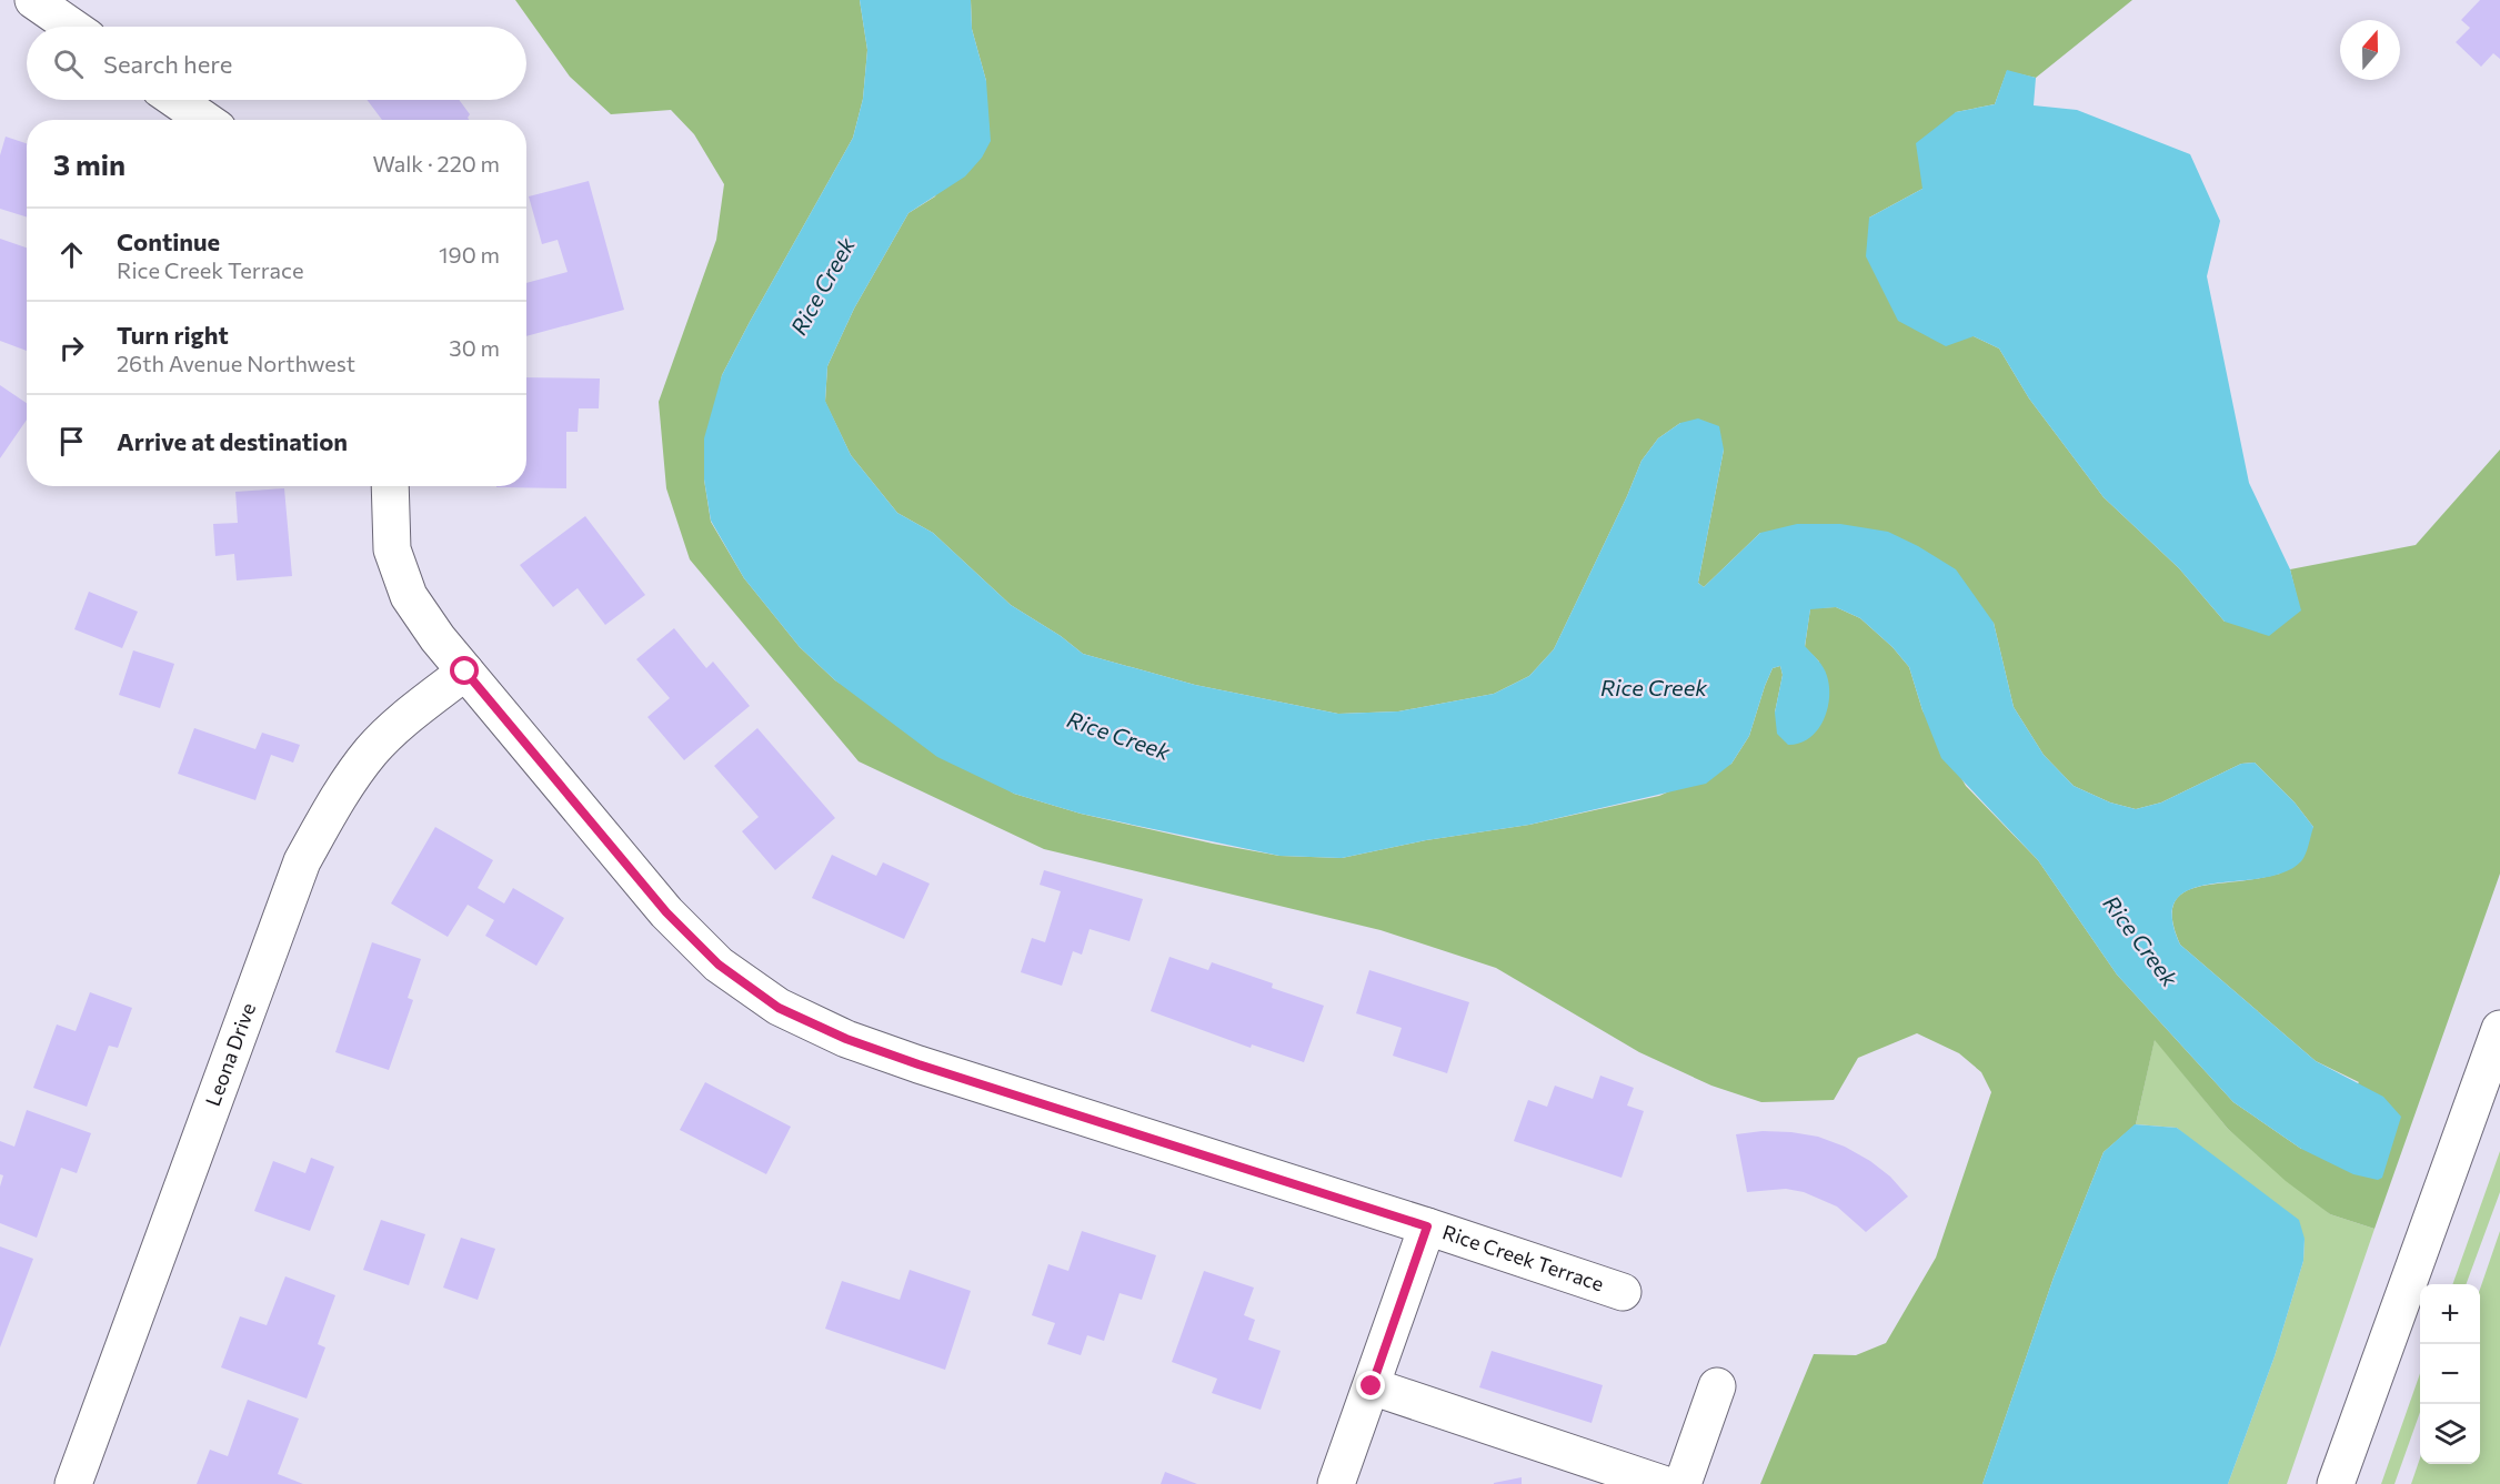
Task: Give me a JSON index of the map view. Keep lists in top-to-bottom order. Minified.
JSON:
{"streets":{"street":["Leona Drive","Rice Creek Terrace"]},"crossings":[["Leona Drive","Rice Creek Terrace"]],"water":["Rice Creek"],"north":"top","page":{"search":"Search here","heading":["3 min","Walk · 220 m"],"list":[["Continue","Rice Creek Terrace","190 m"],["Turn right","26th Avenue Northwest","30 m"],"Arrive at destination"],"map_buttons":["+","−"]}}
